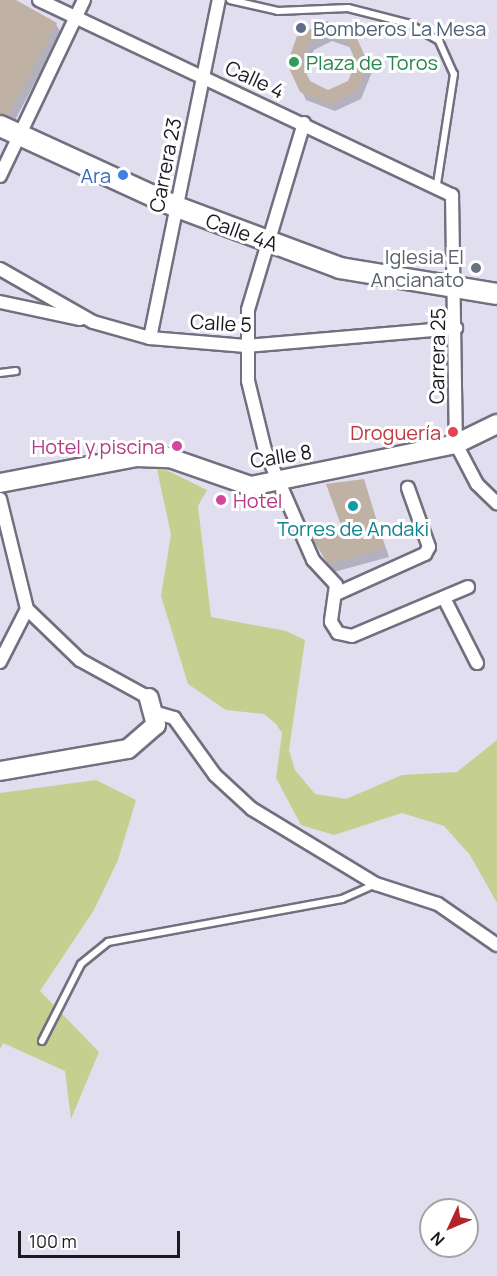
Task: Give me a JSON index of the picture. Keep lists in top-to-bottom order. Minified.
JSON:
{"streets":{"main road":["Calle 4A","Calle 8"],"street":["Calle 4","Carrera 23","Calle 5","Carrera 25"]},"crossings":[["Calle 4","Carrera 23"],["Calle 4","Carrera 25"],["Carrera 23","Calle 4A"],["Carrera 23","Calle 5"],["Calle 4A","Carrera 25"],["Calle 5","Carrera 25"],["Carrera 25","Calle 8"]],"places":["Bomberos La Mesa","Plaza de Toros","Ara","Iglesia El Ancianato","Droguería","Hotel y piscina","Hotel","Torres de Andaki"],"scale_bar":"100 m","north":"bottom left"}
